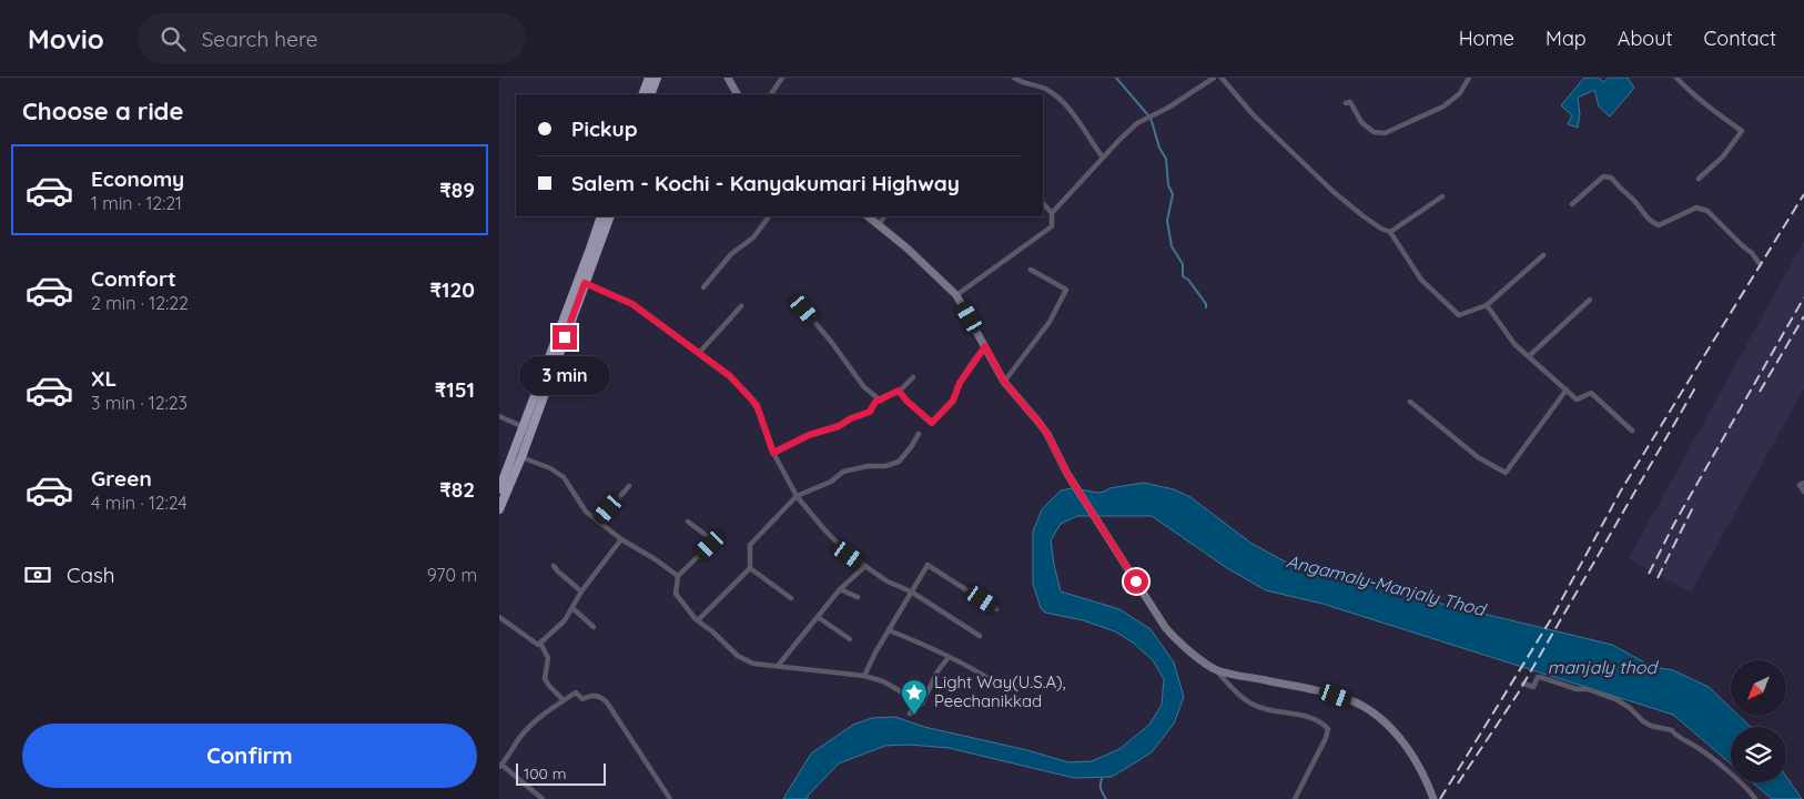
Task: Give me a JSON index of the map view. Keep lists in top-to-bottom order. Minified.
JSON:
{"water":["Angamaly-Manjaly Thod","manjaly thod"],"places":{"place":["Light Way(U.S.A), Peechanikkad"]},"scale_bar":"100 m","north":"bottom left","page":{"header":"Movio","search":"Search here","nav":["Home","Map","About","Contact"],"heading":"Choose a ride","banner":["Pickup","Salem - Kochi - Kanyakumari Highway"],"list":[{"name":"Economy","note":"1 min · 12:21","value":"₹89"},{"name":"Comfort","note":"2 min · 12:22","value":"₹120"},{"name":"XL","note":"3 min · 12:23","value":"₹151"},{"name":"Green","note":"4 min · 12:24","value":"₹82"}],"bubble":"3 min","pay":["Cash","970 m"],"buttons":"Confirm","scale":"100 m"}}
